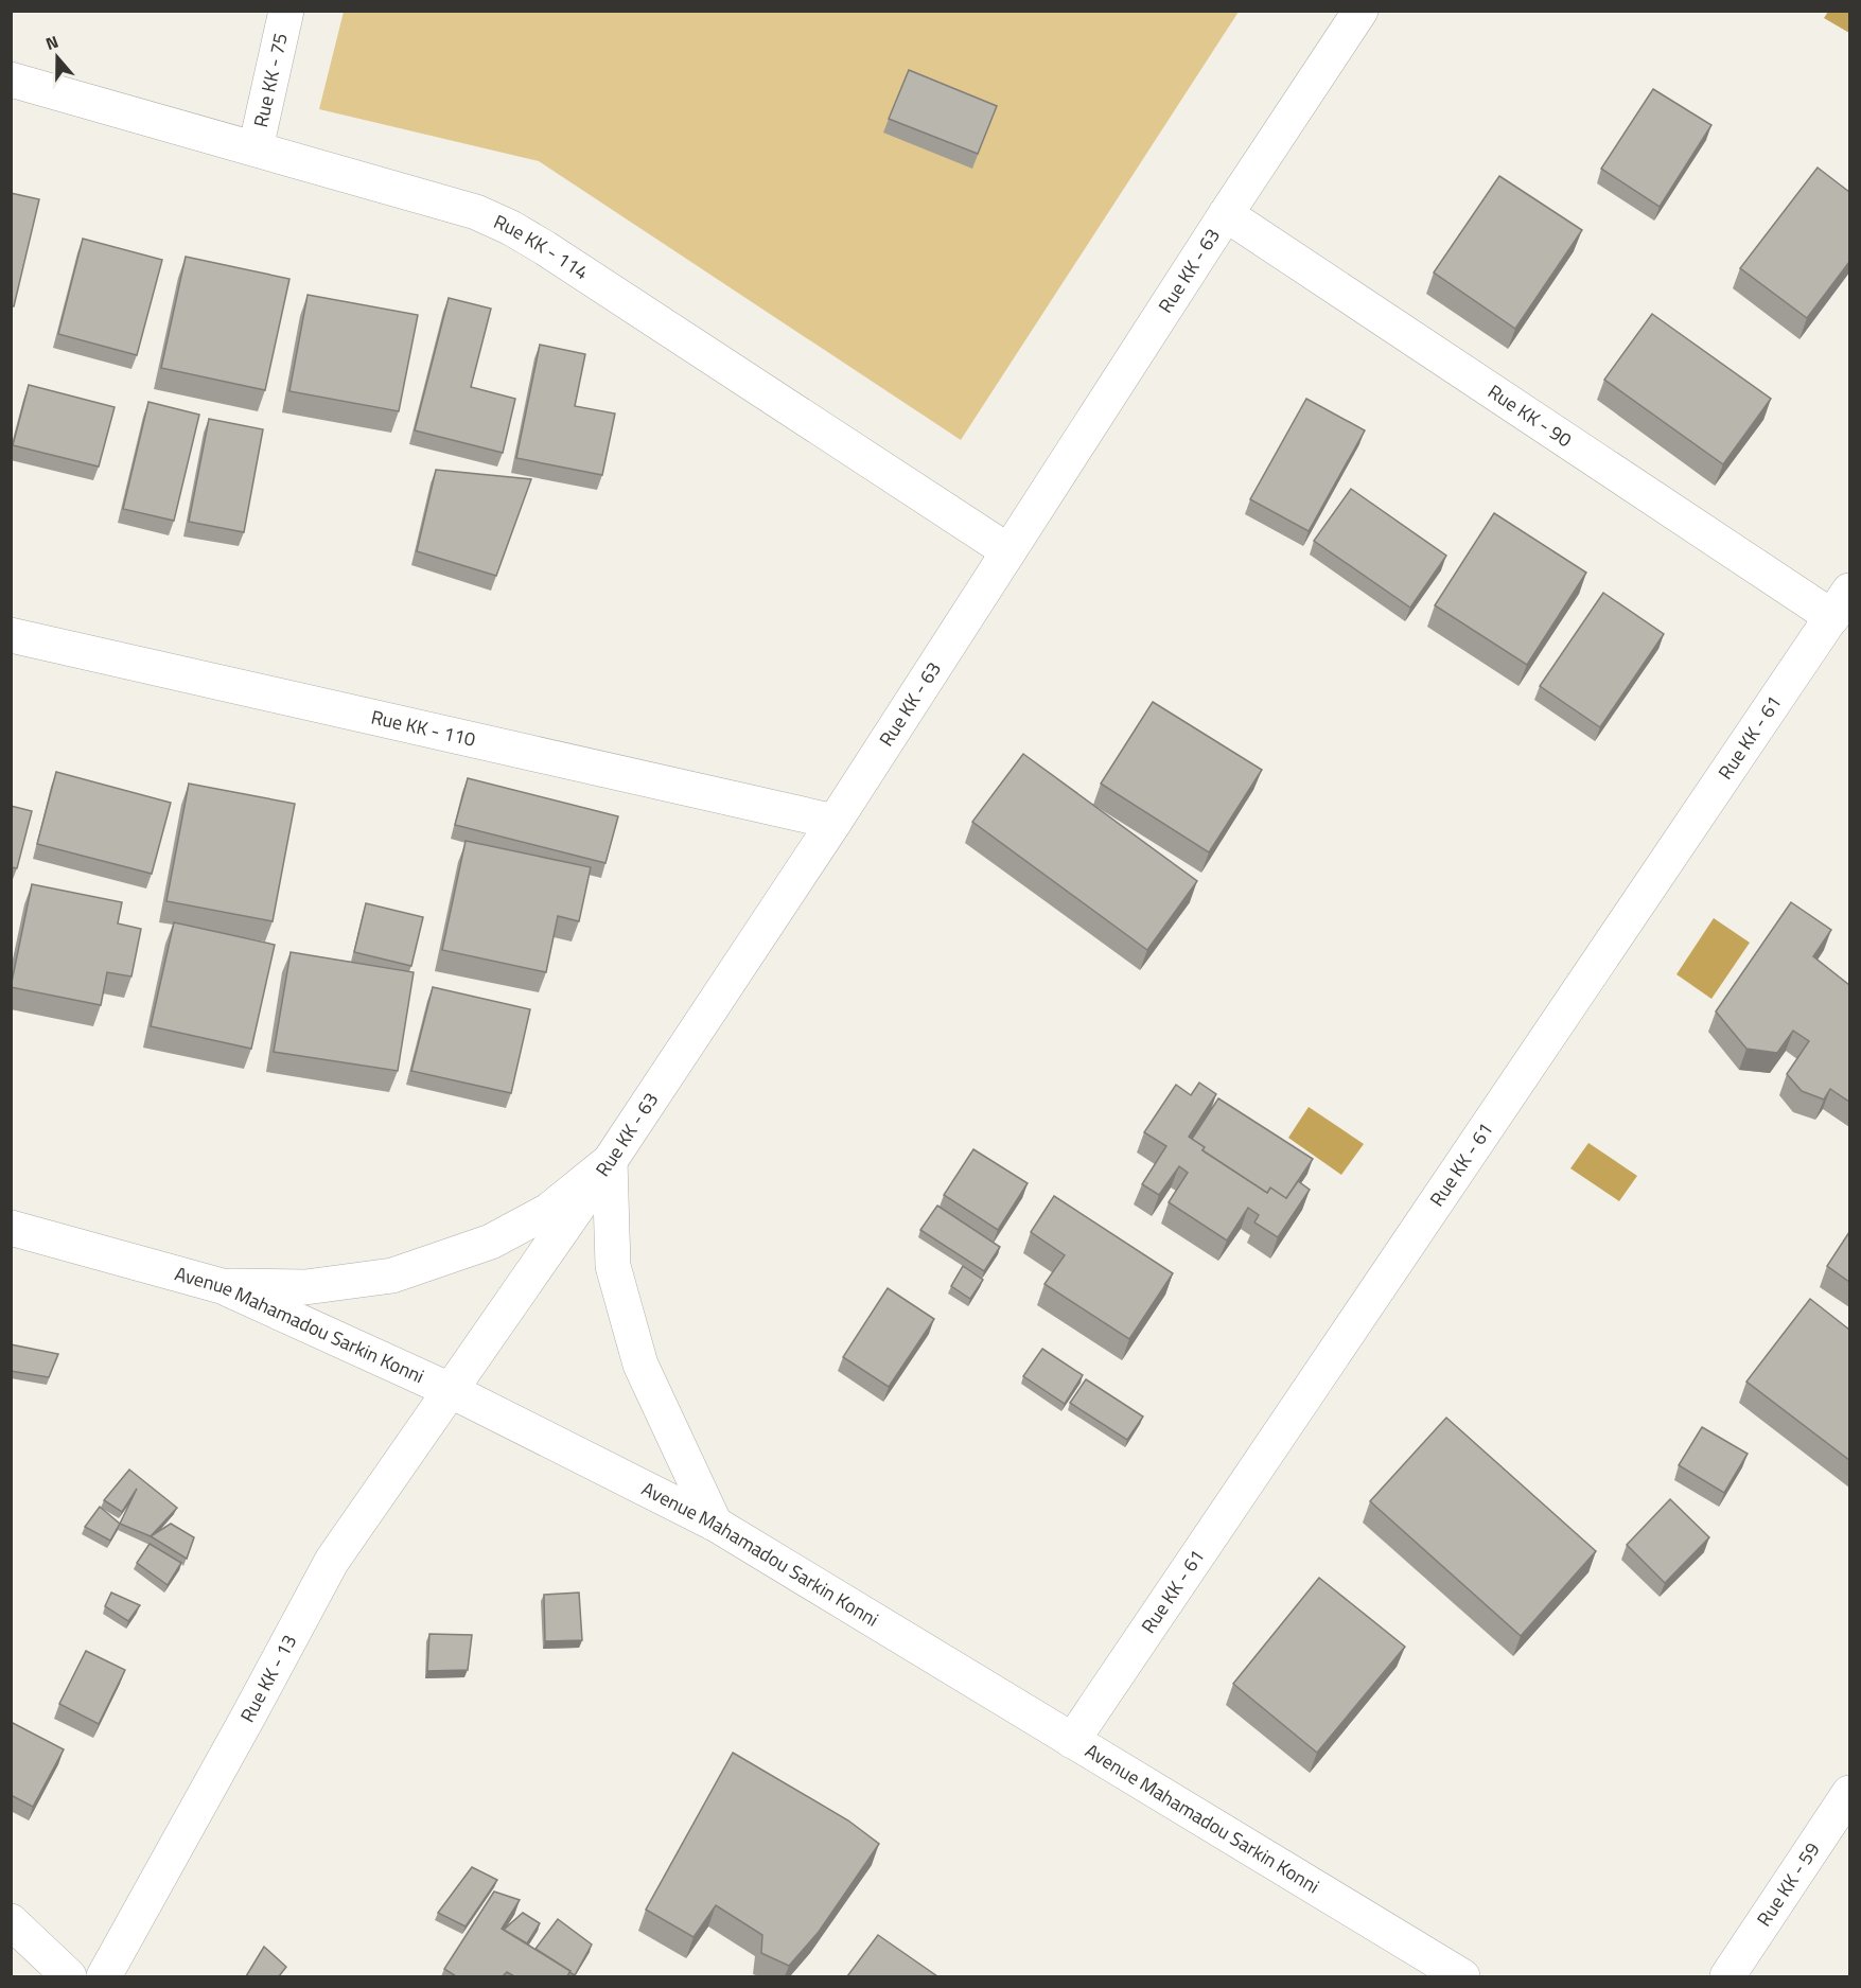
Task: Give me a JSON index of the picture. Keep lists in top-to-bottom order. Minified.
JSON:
{"streets":{"street":["Rue KK - 75","Rue KK - 114","Rue KK - 63","Rue KK - 90","Rue KK - 110","Rue KK - 61","Avenue Mahamadou Sarkin Konni","Rue KK - 13","Rue KK - 59"]},"crossings":[["Rue KK - 75","Rue KK - 114"],["Rue KK - 114","Rue KK - 63"],["Rue KK - 63","Rue KK - 90"],["Rue KK - 63","Rue KK - 110"],["Rue KK - 63","Avenue Mahamadou Sarkin Konni"],["Rue KK - 63","Rue KK - 13"],["Rue KK - 90","Rue KK - 61"],["Rue KK - 61","Avenue Mahamadou Sarkin Konni"],["Avenue Mahamadou Sarkin Konni","Rue KK - 13"]],"north":"top"}
